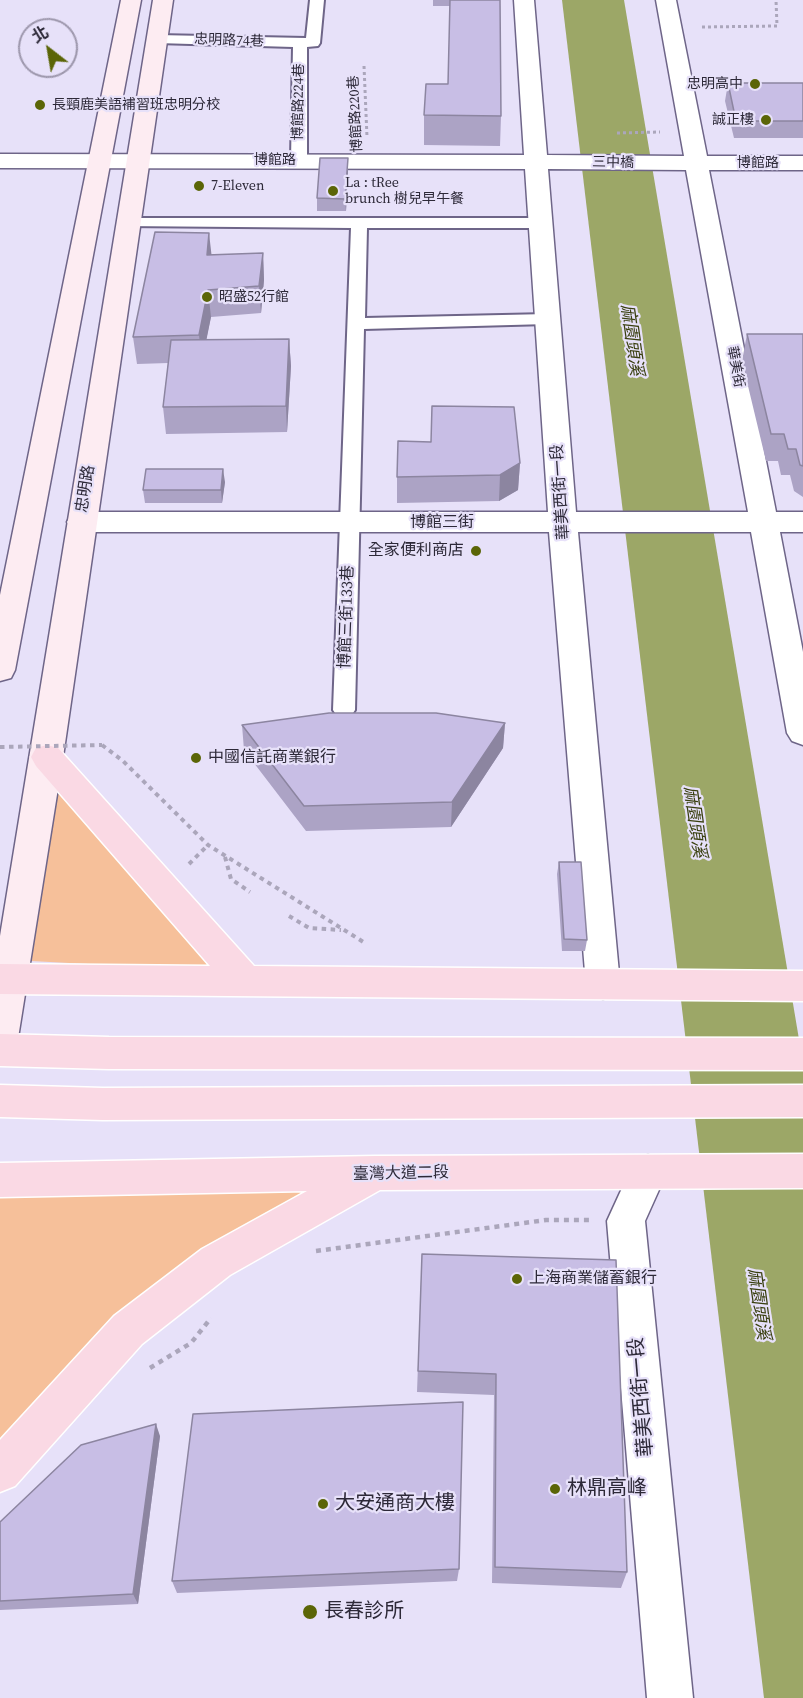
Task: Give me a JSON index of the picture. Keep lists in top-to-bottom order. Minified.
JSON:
{"streets":{"main road":["忠明路","臺灣大道二段"],"street":["博館路","三中橋","華美街","華美西街一段","博館三街"],"lane":["忠明路74巷","博館路224巷","博館三街133巷"],"path":["博館路220巷"]},"crossings":[["忠明路74巷","博館路224巷"],["忠明路74巷","忠明路"],["博館路224巷","博館路"],["博館路220巷","博館路"],["博館路","三中橋"],["博館路","華美街"],["博館路","忠明路"],["博館路","華美西街一段"],["三中橋","華美街"],["三中橋","華美西街一段"],["華美街","博館三街"],["忠明路","博館三街"],["華美西街一段","博館三街"],["華美西街一段","臺灣大道二段"],["博館三街","博館三街133巷"]],"water":["麻園頭溪"],"places":["忠明高中","長頸鹿美語補習班忠明分校","誠正樓","7-Eleven","La : tRee brunch 樹兒早午餐","昭盛52行館","全家便利商店","中國信託商業銀行","上海商業儲蓄銀行","林鼎高峰","大安通商大樓","長春診所"],"north":"top left"}
